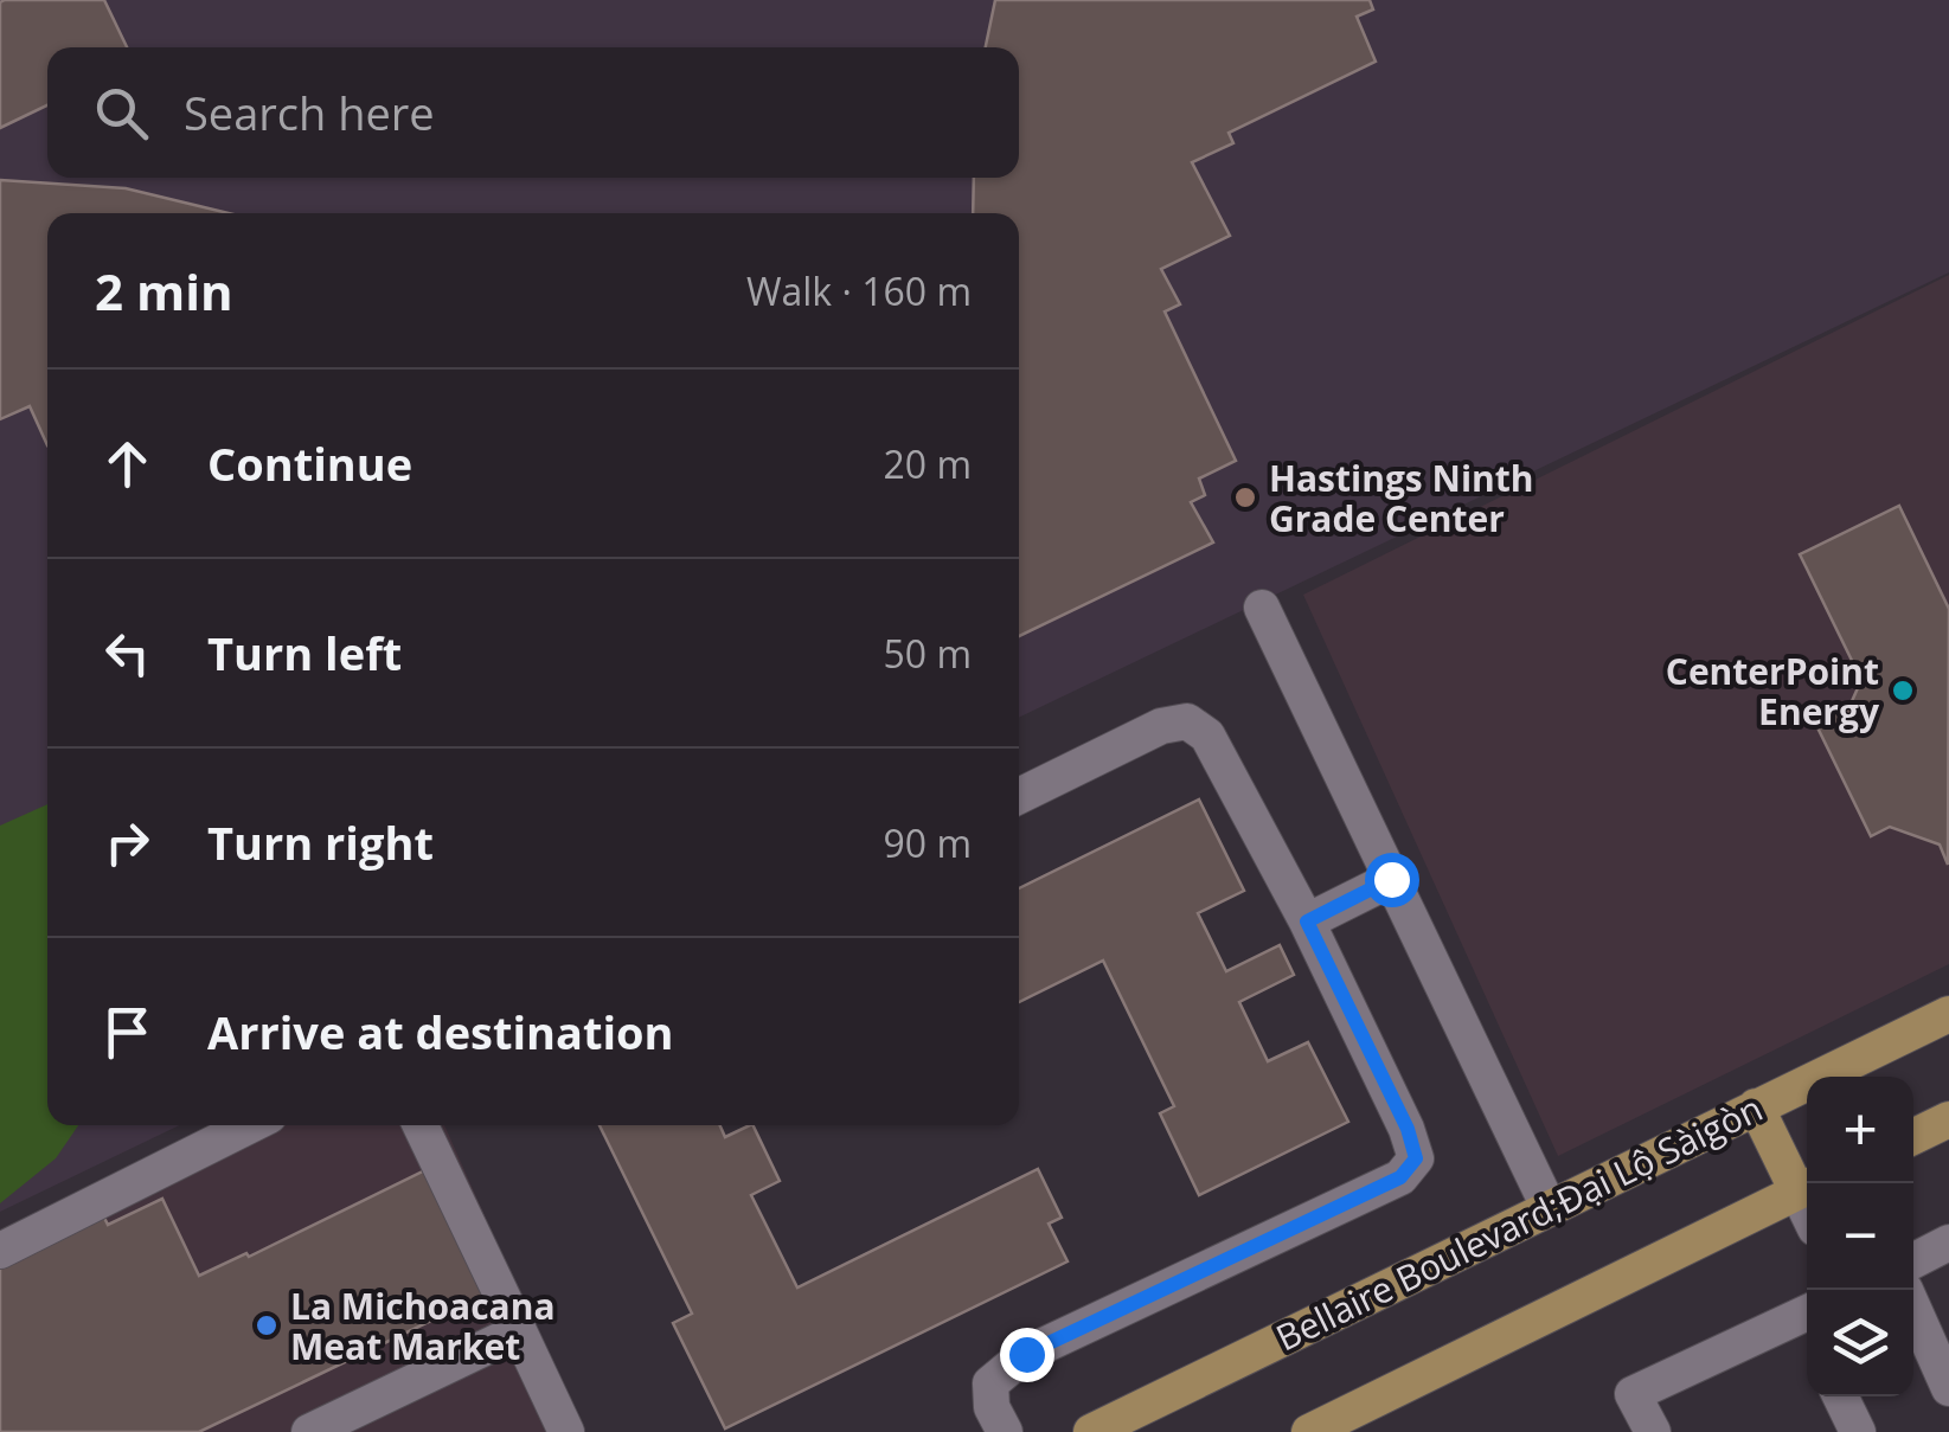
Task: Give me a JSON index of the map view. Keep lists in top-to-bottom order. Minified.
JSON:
{"streets":{"main road":["Bellaire Boulevard;Đại Lộ Sàigòn"]},"places":["Hastings Ninth Grade Center","CenterPoint Energy","La Michoacana Meat Market"],"page":{"search":"Search here","heading":["2 min","Walk · 160 m"],"list":[["Continue","20 m"],["Turn left","50 m"],["Turn right","90 m"],"Arrive at destination"],"map_buttons":["+","−"]}}
